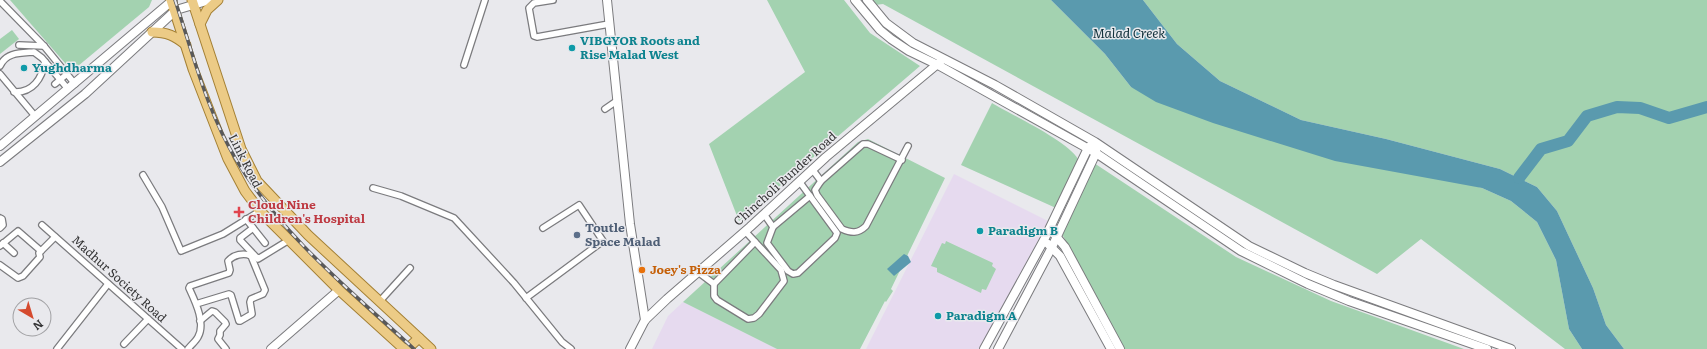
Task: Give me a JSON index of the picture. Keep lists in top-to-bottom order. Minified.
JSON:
{"streets":{"main road":["Link Road"],"street":["Chincholi Bunder Road","Madhur Society Road"]},"water":["Malad Creek"],"places":{"other":["VIBGYOR Roots and Rise Malad West","Yughdharma","Paradigm B","Toutle Space Malad","Joey's Pizza","Paradigm A"],"health":["Cloud Nine Children's Hospital"]},"north":"bottom right"}
